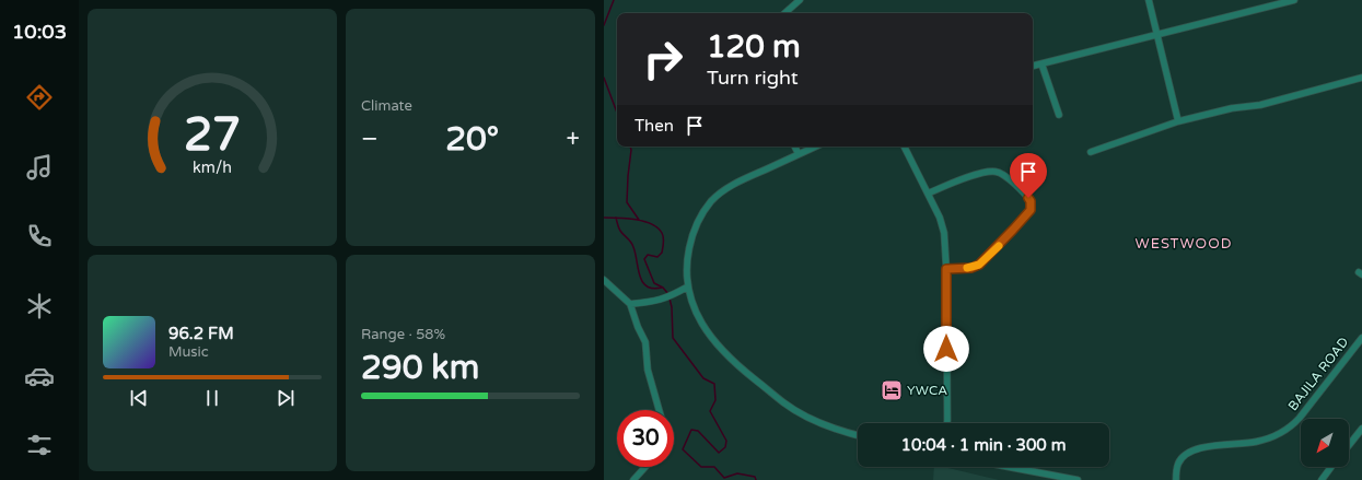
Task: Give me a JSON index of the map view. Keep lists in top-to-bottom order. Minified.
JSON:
{"streets":{"street":["BAJILA ROAD"]},"districts":["WESTWOOD"],"places":{"hotel":["YWCA"]},"north":"bottom left","page":{"tabs":"10:03","tile":["Climate",["Range · 58%","290 km"]],"turn":["120 m","Turn right"],"then":"Then","heat":["−","20°","+"],"song":["96.2 FM","Music"],"limit":"30","trip":"10:04 · 1 min · 300 m","gauge":["27","km/h"]}}
